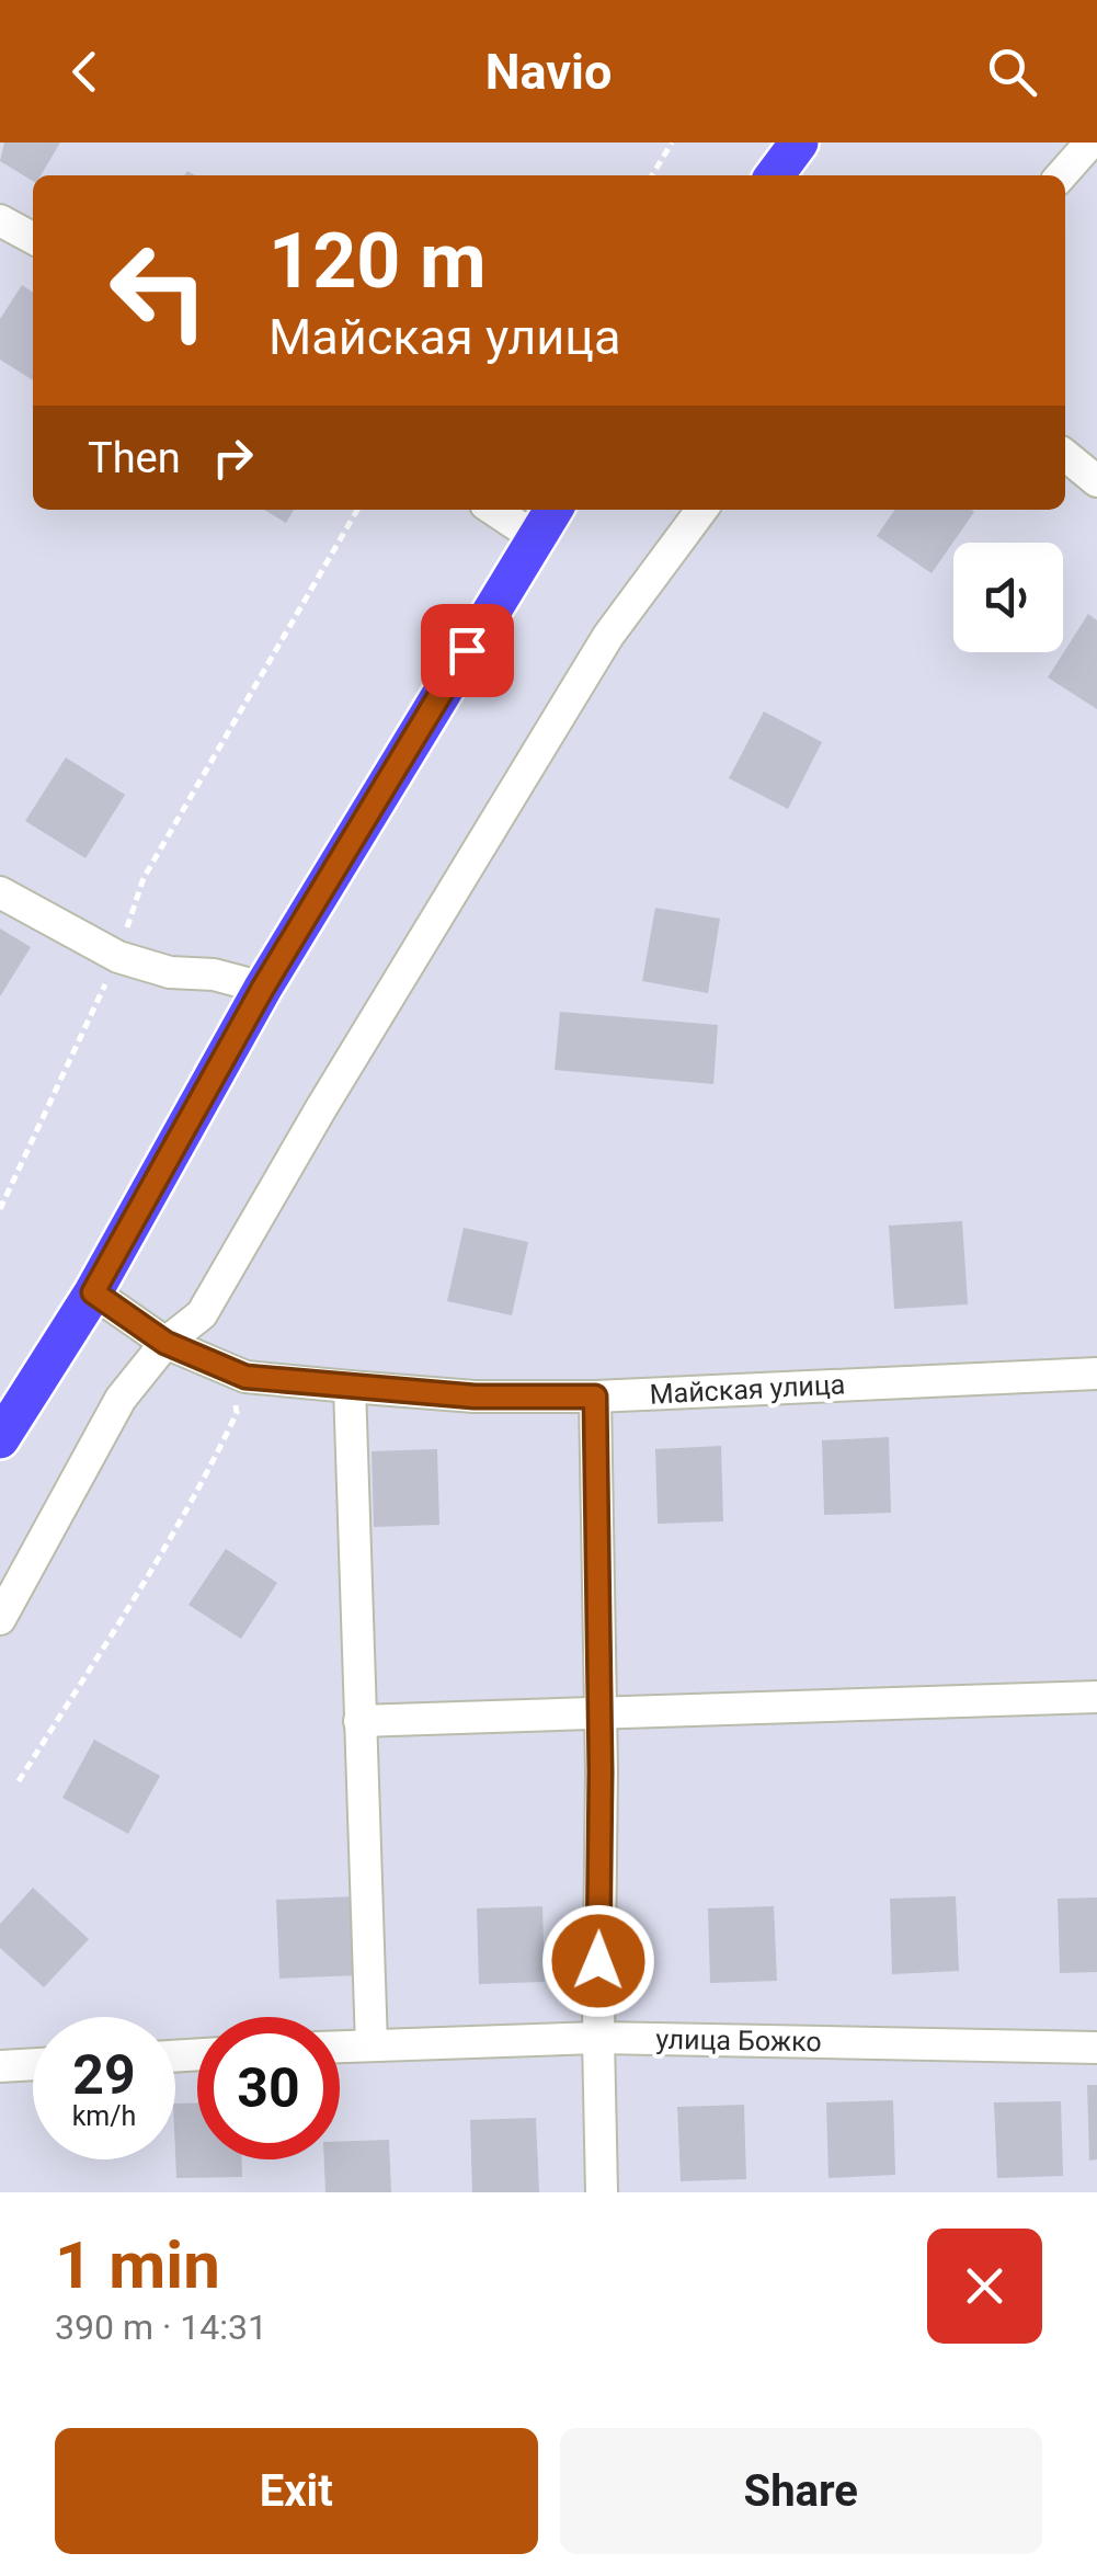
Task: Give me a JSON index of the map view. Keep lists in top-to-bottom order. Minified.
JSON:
{"streets":{"street":["Майская улица","улица Божко"]},"page":{"header":"Navio","turn":["120 m","Майская улица"],"then":"Then","speed":"29 km/h","limit":"30","heading":["1 min","390 m · 14:31"],"buttons":["Exit","Share"]}}
